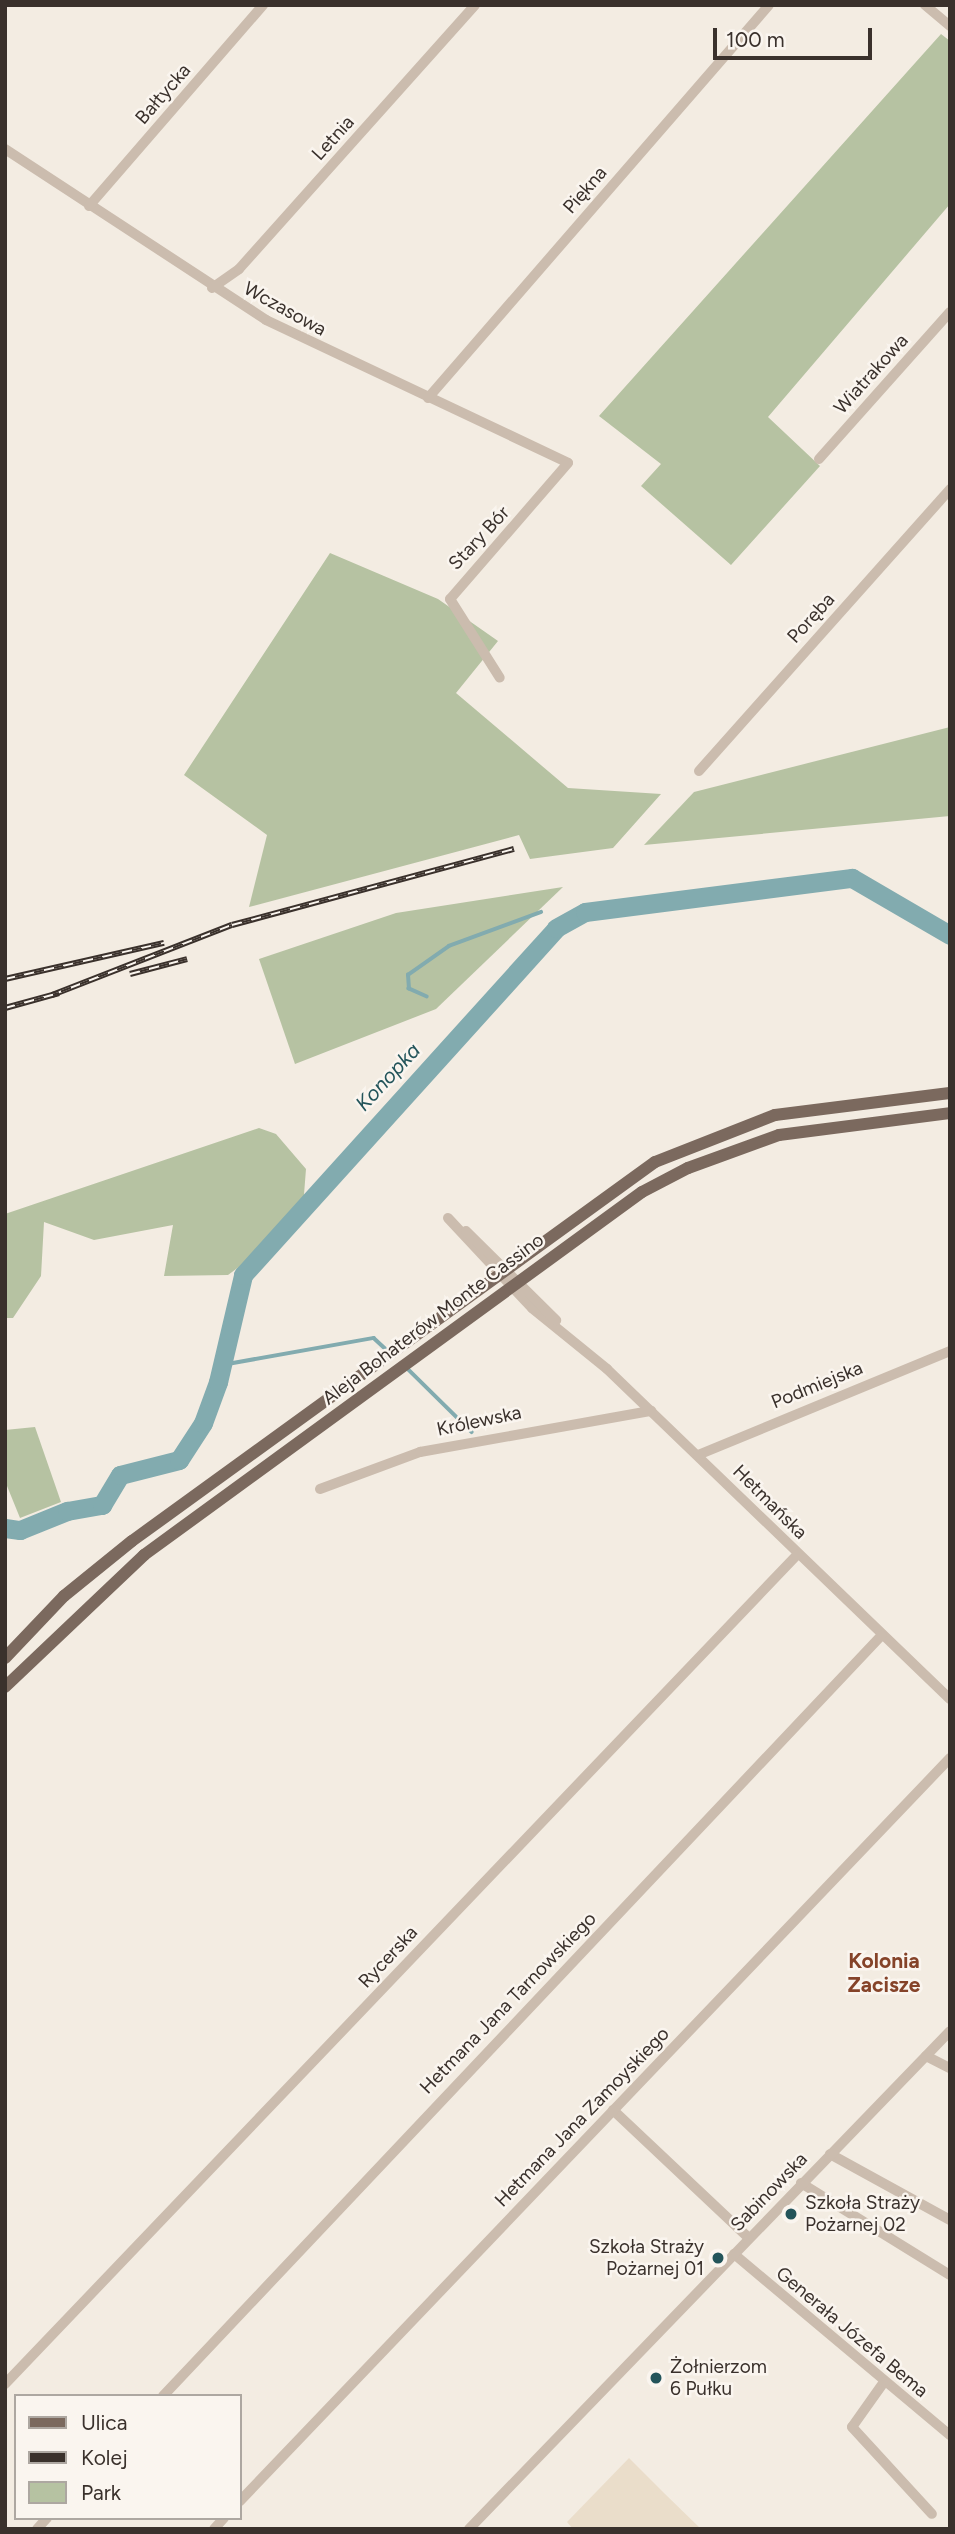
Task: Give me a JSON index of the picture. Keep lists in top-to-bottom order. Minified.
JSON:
{"streets":{"main road":["Aleja Bohaterów Monte Cassino"],"street":["Bałtycka","Letnia","Piękna","Wczasowa","Wiatrakowa","Stary Bór","Poręba","Podmiejska","Królewska","Hetmańska","Rycerska","Hetmana Jana Tarnowskiego","Hetmana Jana Zamoyskiego","Sabinowska","Generała Józefa Bema"]},"crossings":[["Bałtycka","Wczasowa"],["Letnia","Wczasowa"],["Piękna","Wczasowa"],["Wczasowa","Stary Bór"],["Aleja Bohaterów Monte Cassino","Hetmańska"],["Podmiejska","Hetmańska"],["Królewska","Hetmańska"],["Hetmańska","Rycerska"],["Hetmańska","Hetmana Jana Tarnowskiego"],["Sabinowska","Generała Józefa Bema"]],"districts":["Kolonia Zacisze"],"water":["Konopka"],"places":["Szkoła Straży Pożarnej 02","Szkoła Straży Pożarnej 01","Żołnierzom 6 Pułku"],"legend":["Ulica","Kolej","Park"],"scale_bar":"100 m"}
